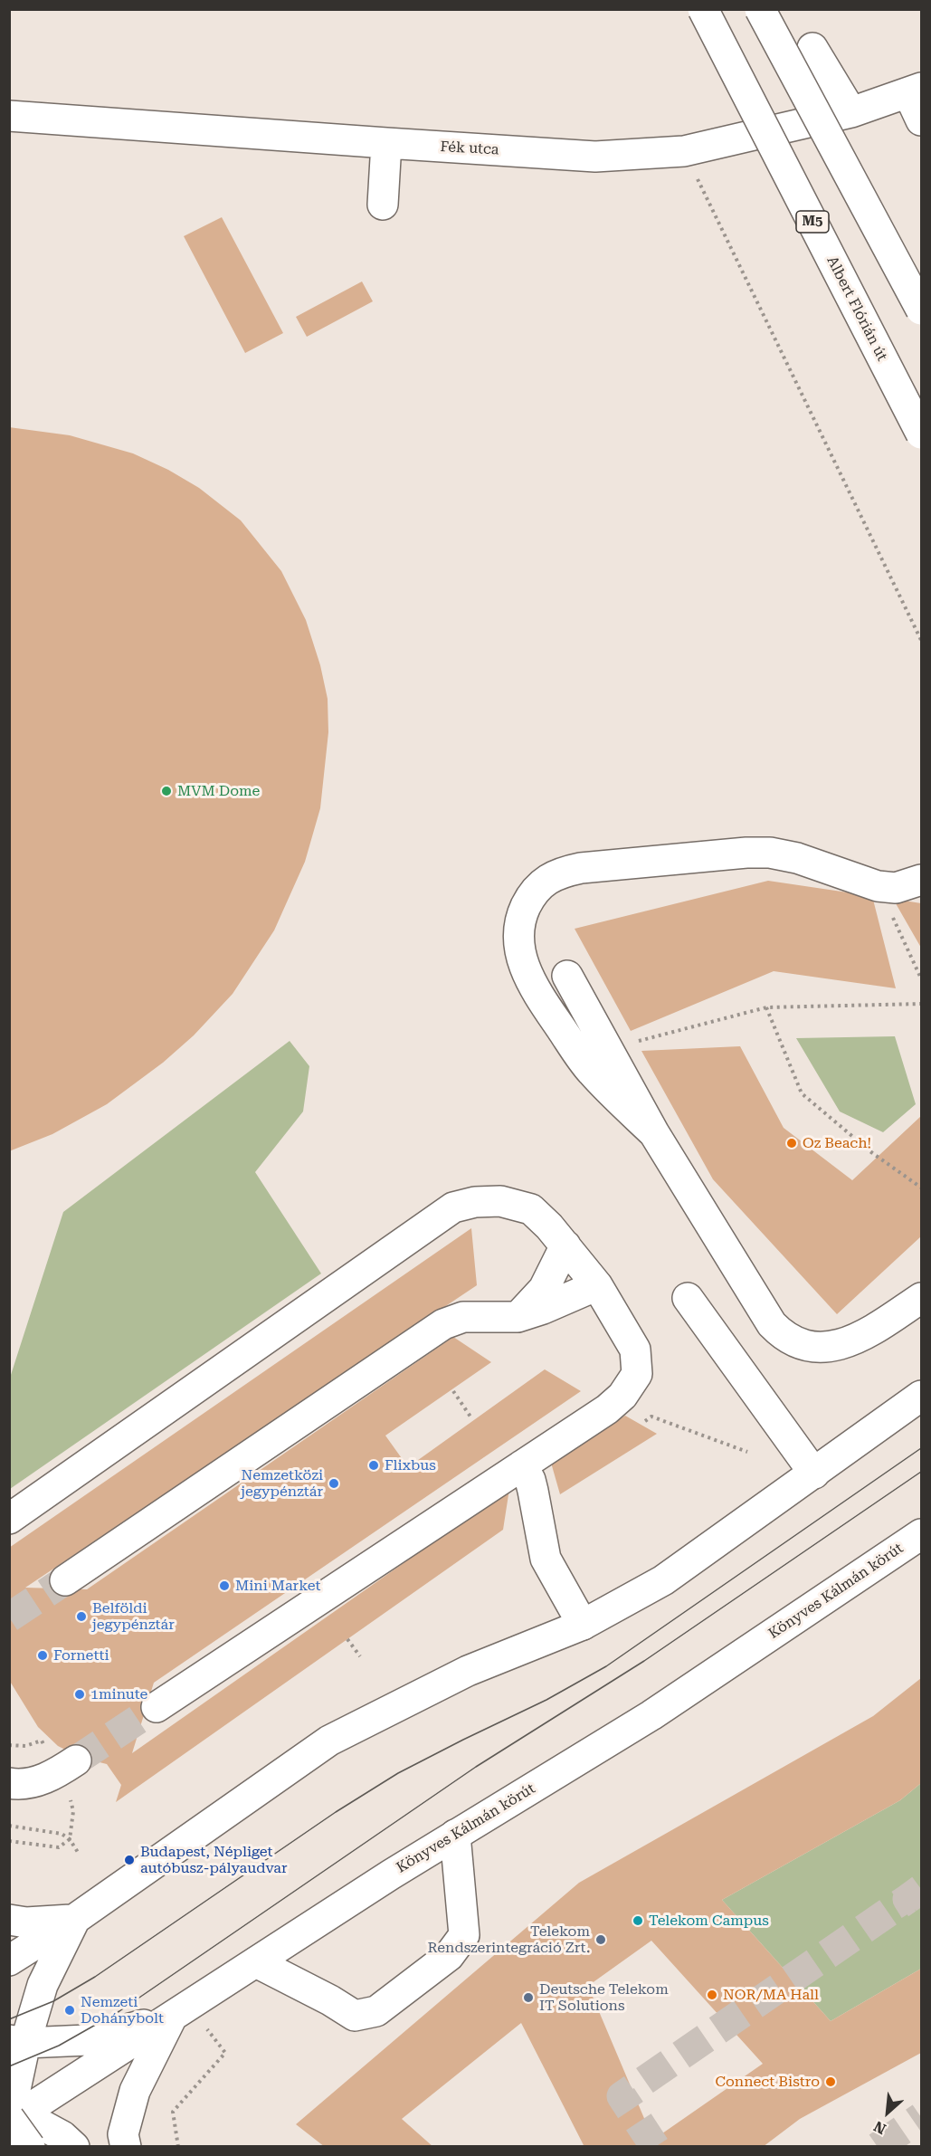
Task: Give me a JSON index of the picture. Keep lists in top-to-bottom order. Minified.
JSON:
{"streets":{"main road":["Fék utca","M5","Albert Flórián út","Könyves Kálmán körút"]},"places":["MVM Dome","Oz Beach!","Flixbus","Nemzetközi jegypénztár","Mini Market","Belföldi jegypénztár","Fornetti","1minute","Budapest, Népliget autóbusz-pályaudvar","Telekom Campus","Telekom Rendszerintegráció Zrt.","NOR/MA Hall","Deutsche Telekom IT Solutions","Nemzeti Dohánybolt","Connect Bistro"],"north":"bottom left"}
